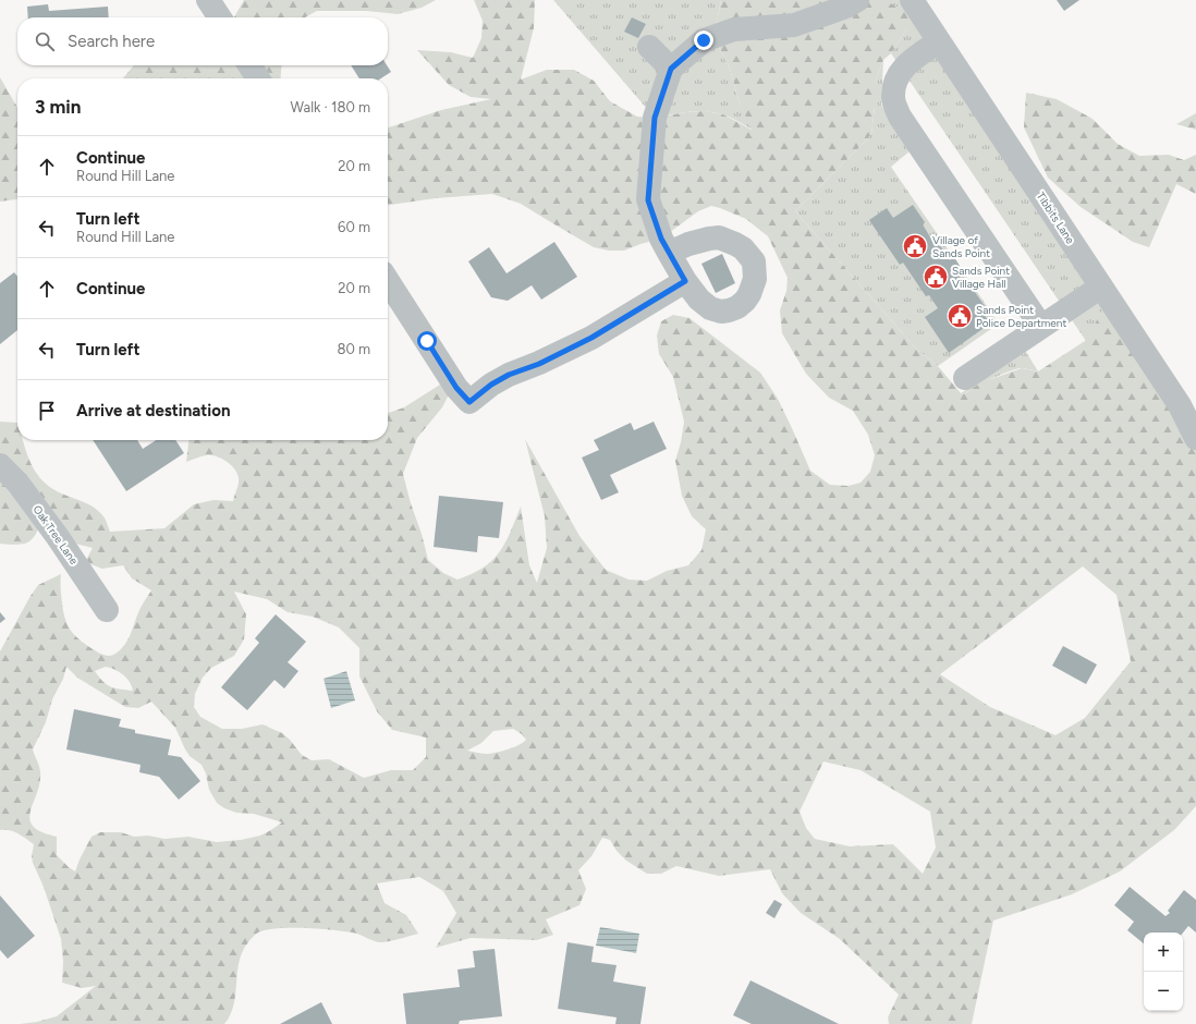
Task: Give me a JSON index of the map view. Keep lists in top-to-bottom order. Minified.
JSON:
{"streets":{"street":["Tibbits Lane","Oak Tree Lane"]},"places":{"public building":["Village of Sands Point","Sands Point Village Hall","Sands Point Police Department"]},"page":{"search":"Search here","heading":["3 min","Walk · 180 m"],"list":[["Continue","Round Hill Lane","20 m"],["Turn left","Round Hill Lane","60 m"],["Continue","20 m"],["Turn left","80 m"],"Arrive at destination"],"map_buttons":["+","−"]}}
